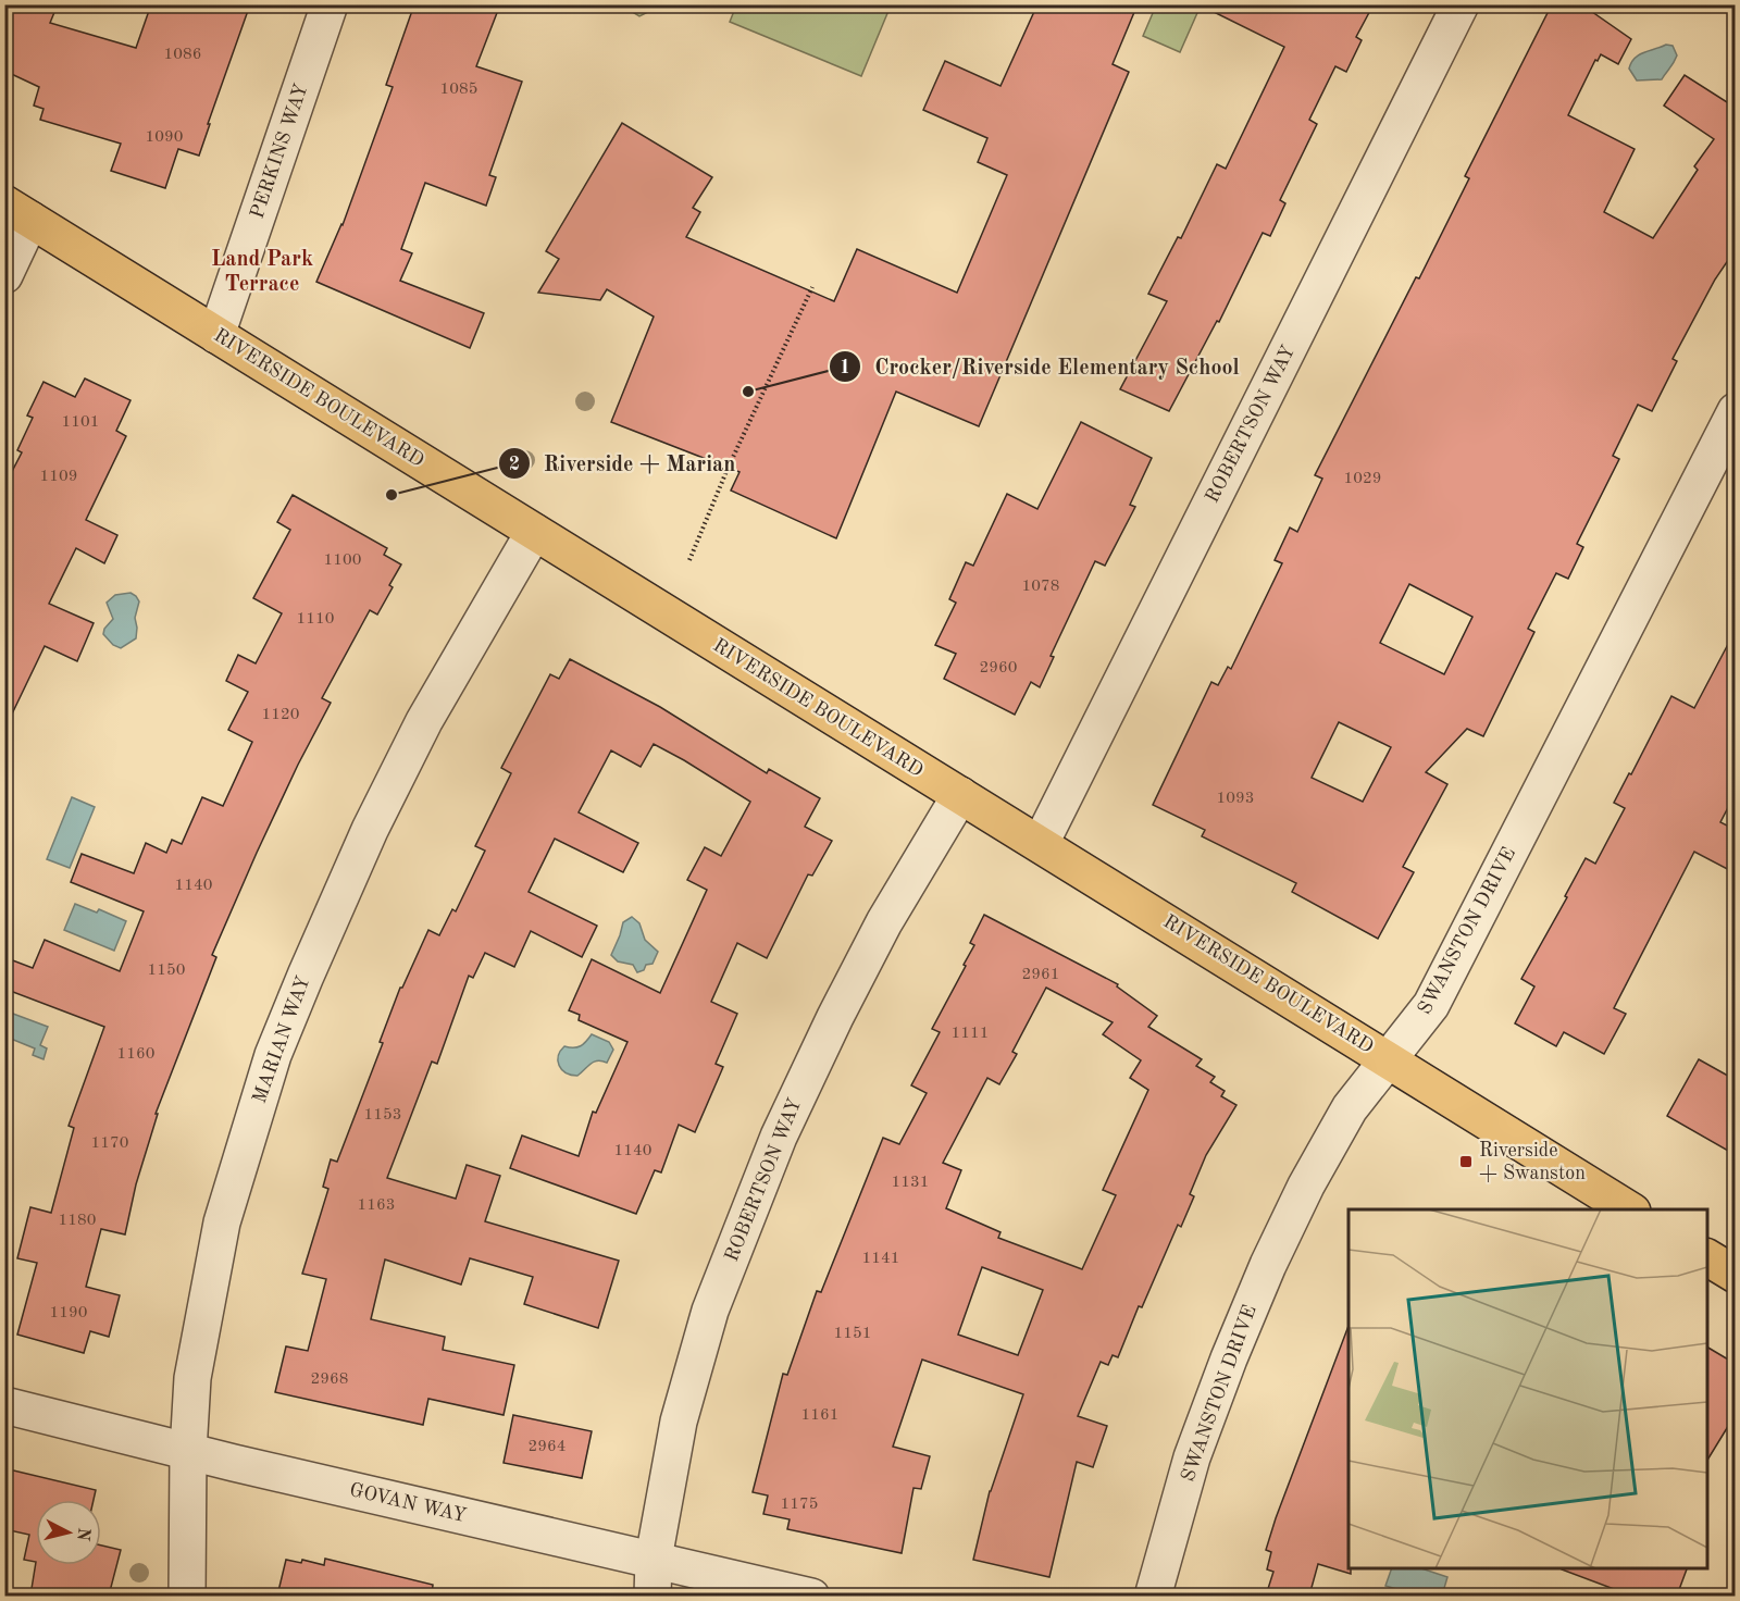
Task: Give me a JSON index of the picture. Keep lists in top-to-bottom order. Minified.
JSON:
{"streets":{"main road":["RIVERSIDE BOULEVARD"],"street":["PERKINS WAY","ROBERTSON WAY","SWANSTON DRIVE","MARIAN WAY","GOVAN WAY"]},"crossings":[["PERKINS WAY","RIVERSIDE BOULEVARD"],["RIVERSIDE BOULEVARD","ROBERTSON WAY"],["RIVERSIDE BOULEVARD","SWANSTON DRIVE"],["RIVERSIDE BOULEVARD","MARIAN WAY"],["ROBERTSON WAY","GOVAN WAY"],["MARIAN WAY","GOVAN WAY"]],"districts":["Land Park Terrace"],"places":{"other":["Crocker/Riverside Elementary School","Riverside + Marian"],"transit":["Riverside + Swanston"]},"house_numbers":["1086","1085","1090","1101","1109","1029","1100","1078","1110","2960","1120","1093","1140","1150","2961","1111","1160","1153","1170","1140","1131","1163","1180","1141","1190","1151","2968","1161","2964","1175"],"north":"right"}
